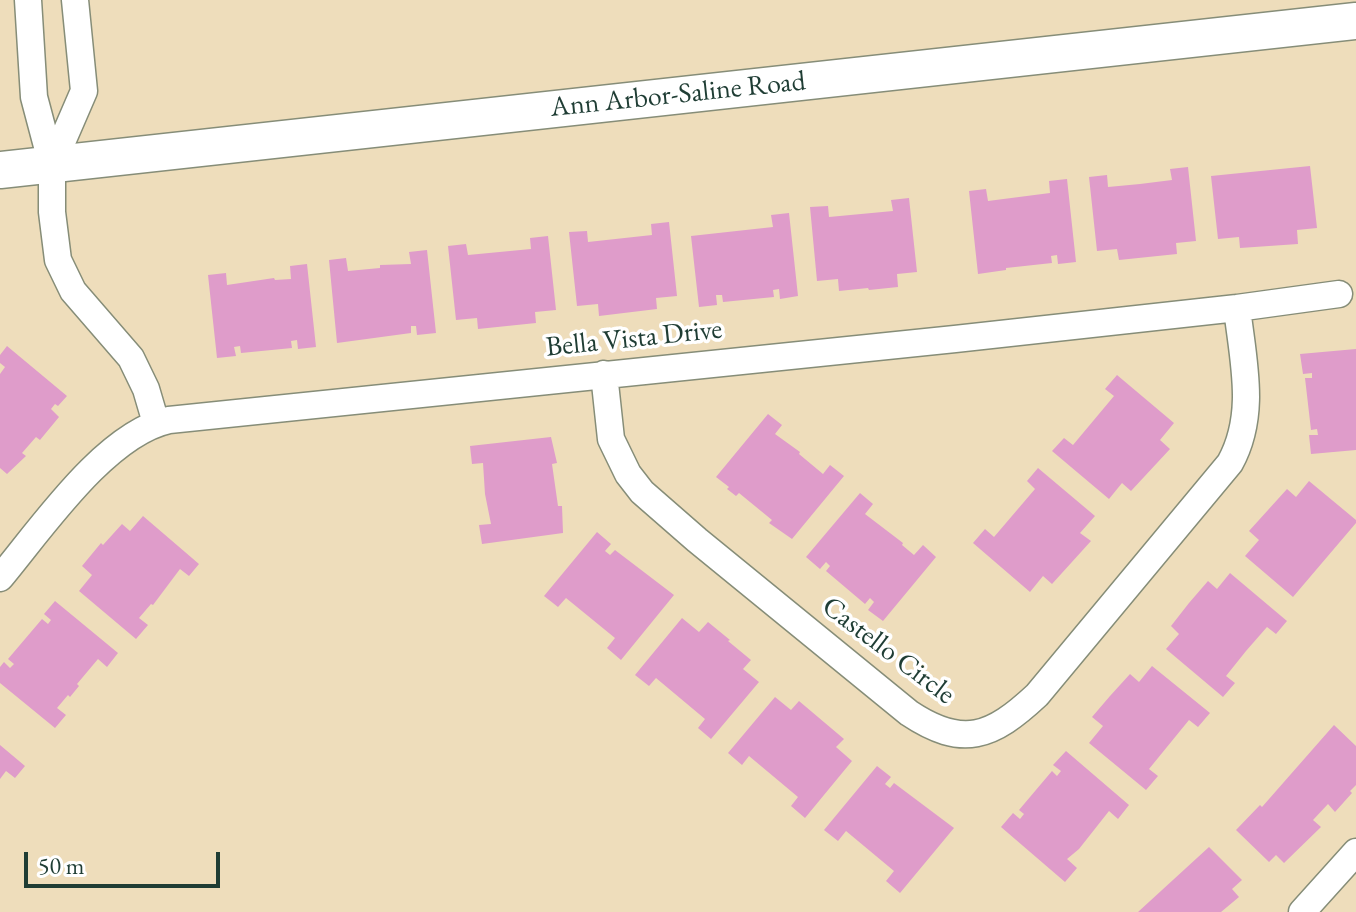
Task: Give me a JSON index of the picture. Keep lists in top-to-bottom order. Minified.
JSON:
{"streets":{"main road":["Ann Arbor-Saline Road"],"street":["Bella Vista Drive","Castello Circle"]},"crossings":[["Bella Vista Drive","Castello Circle"]],"scale_bar":"50 m"}
